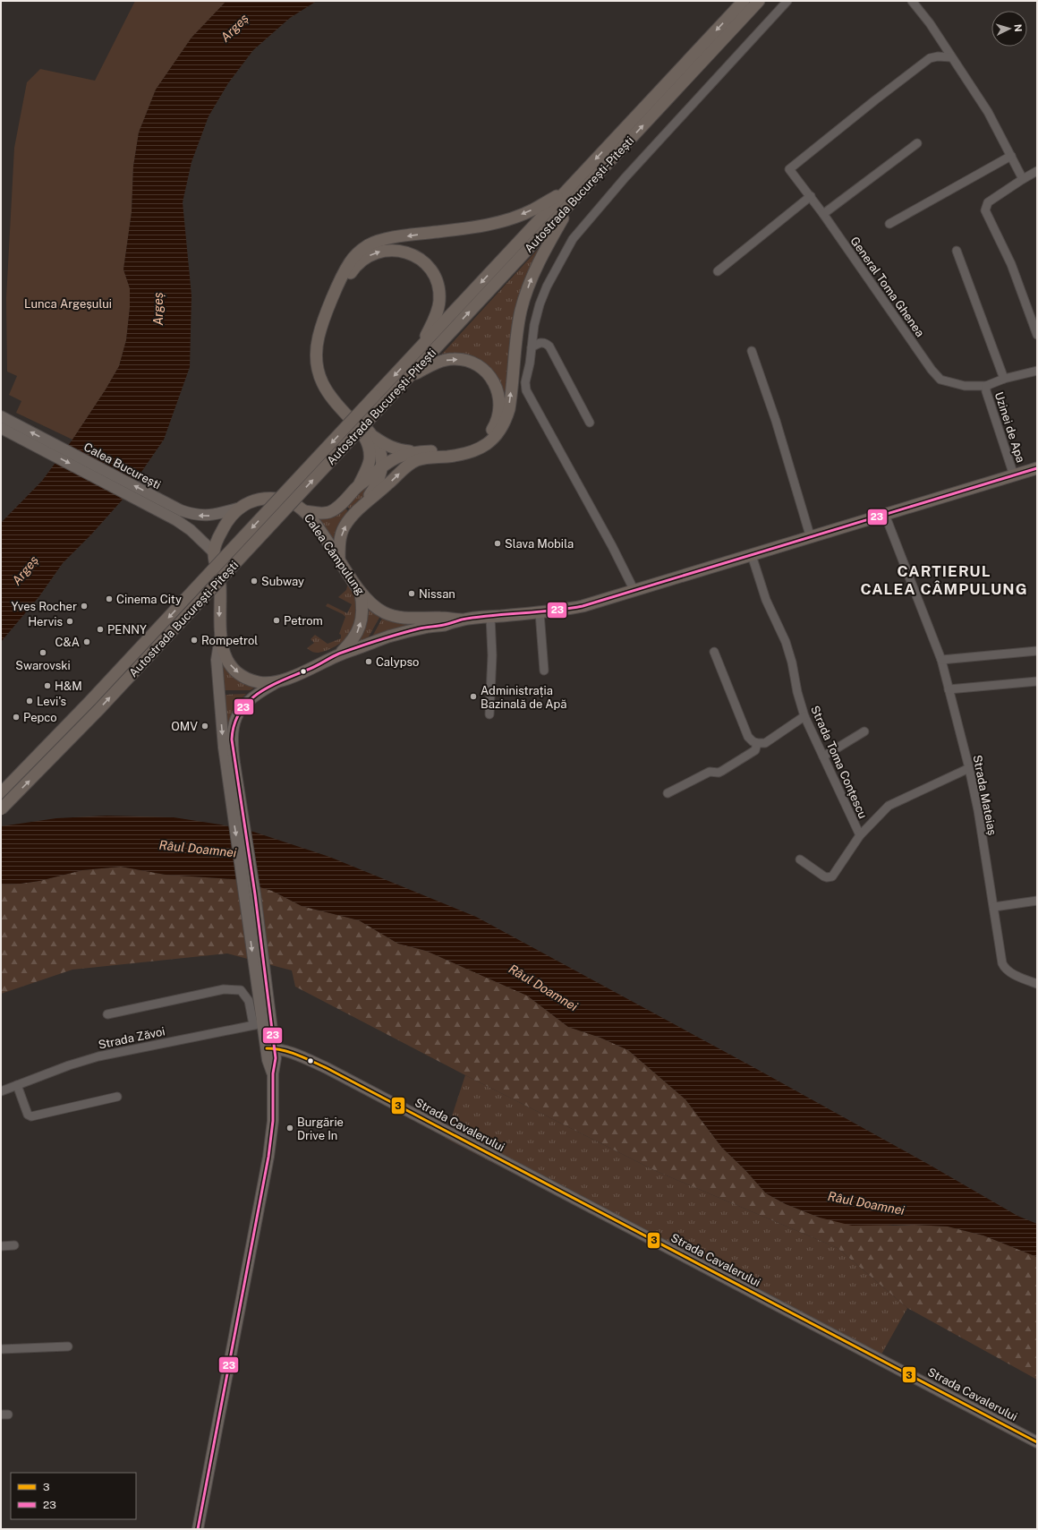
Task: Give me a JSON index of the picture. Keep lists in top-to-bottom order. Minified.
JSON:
{"streets":{"highway":["Autostrada București-Pitești","Calea Câmpulung"],"main road":["Calea București","Strada Cavalerului"],"street":["General Toma Ghenea","Uzinei de Apa","Strada Toma Conțescu","Strada Mateiaș","Strada Zăvoi"]},"crossings":[["General Toma Ghenea","Uzinei de Apa"],["Uzinei de Apa","Calea Câmpulung"],["Calea București","Calea Câmpulung"],["Calea Câmpulung","Strada Toma Conțescu"],["Calea Câmpulung","Strada Mateiaș"]],"districts":["CARTIERUL CALEA CÂMPULUNG"],"water":["Argeș","Râul Doamnei"],"parks":["Lunca Argeșului"],"places":["Slava Mobila","Subway","Nissan","Cinema City","Yves Rocher","Petrom","Hervis","PENNY","Rompetrol","C&A","Swarovski","Calypso","H&M","Administrația Bazinală de Apă","Levi's","Pepco","OMV","Burgărie Drive In"],"lines":["transit line 23","transit line 3"],"legend":["3","23"],"north":"right"}
